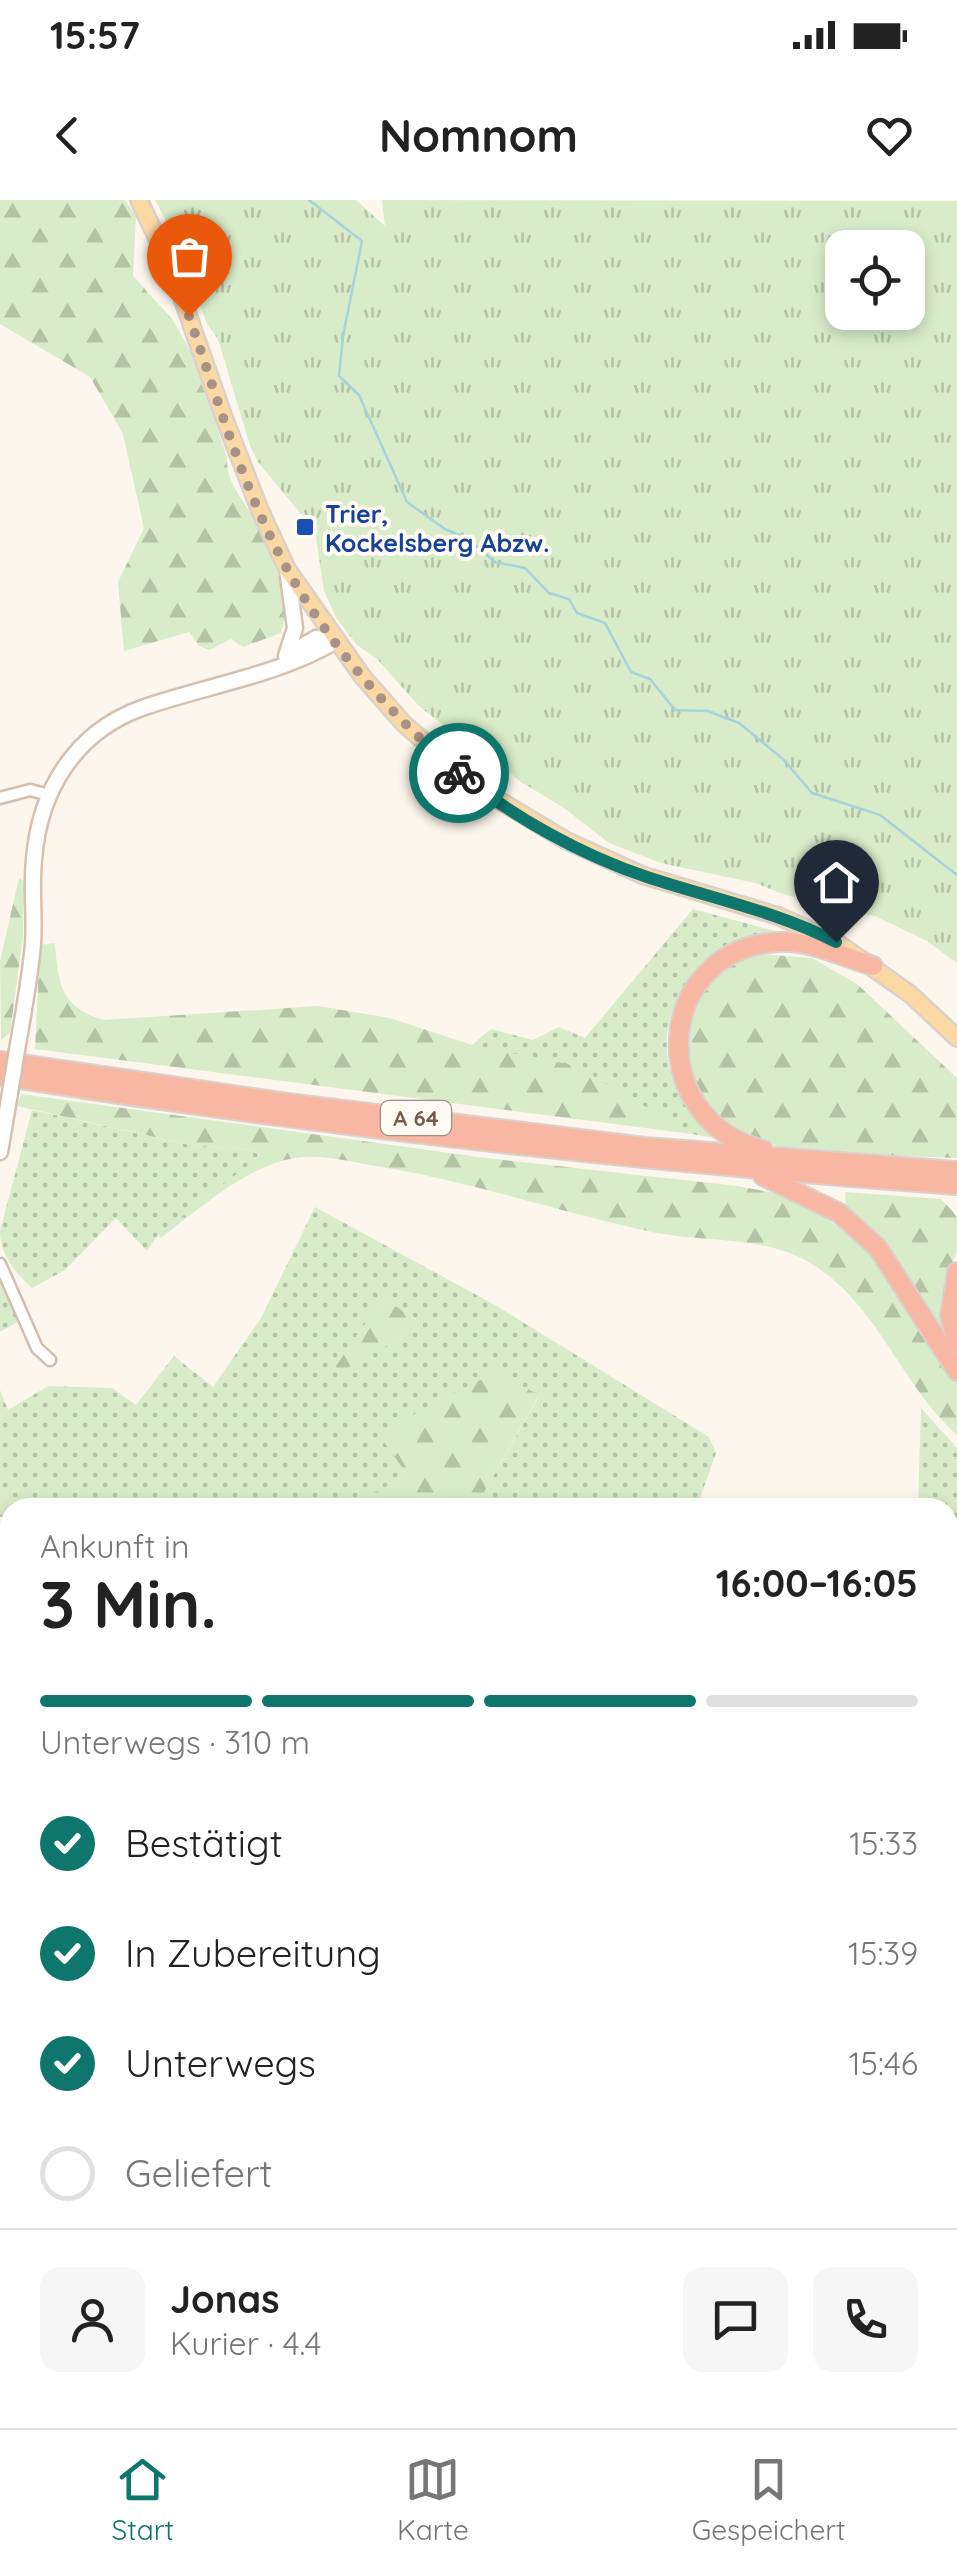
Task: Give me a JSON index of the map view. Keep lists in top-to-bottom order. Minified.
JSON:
{"streets":{"highway":["A 64"]},"places":{"transit":["Trier, Kockelsberg Abzw."]},"page":{"status":"15:57","header":"Nomnom","heading":["3 Min.","Ankunft in","16:00–16:05"],"panel":["Jonas","Kurier · 4.4"],"bar":"Unterwegs · 310 m","list":[["Bestätigt","15:33"],["In Zubereitung","15:39"],["Unterwegs","15:46"],"Geliefert"],"tabs":["Start","Karte","Gespeichert"]}}
